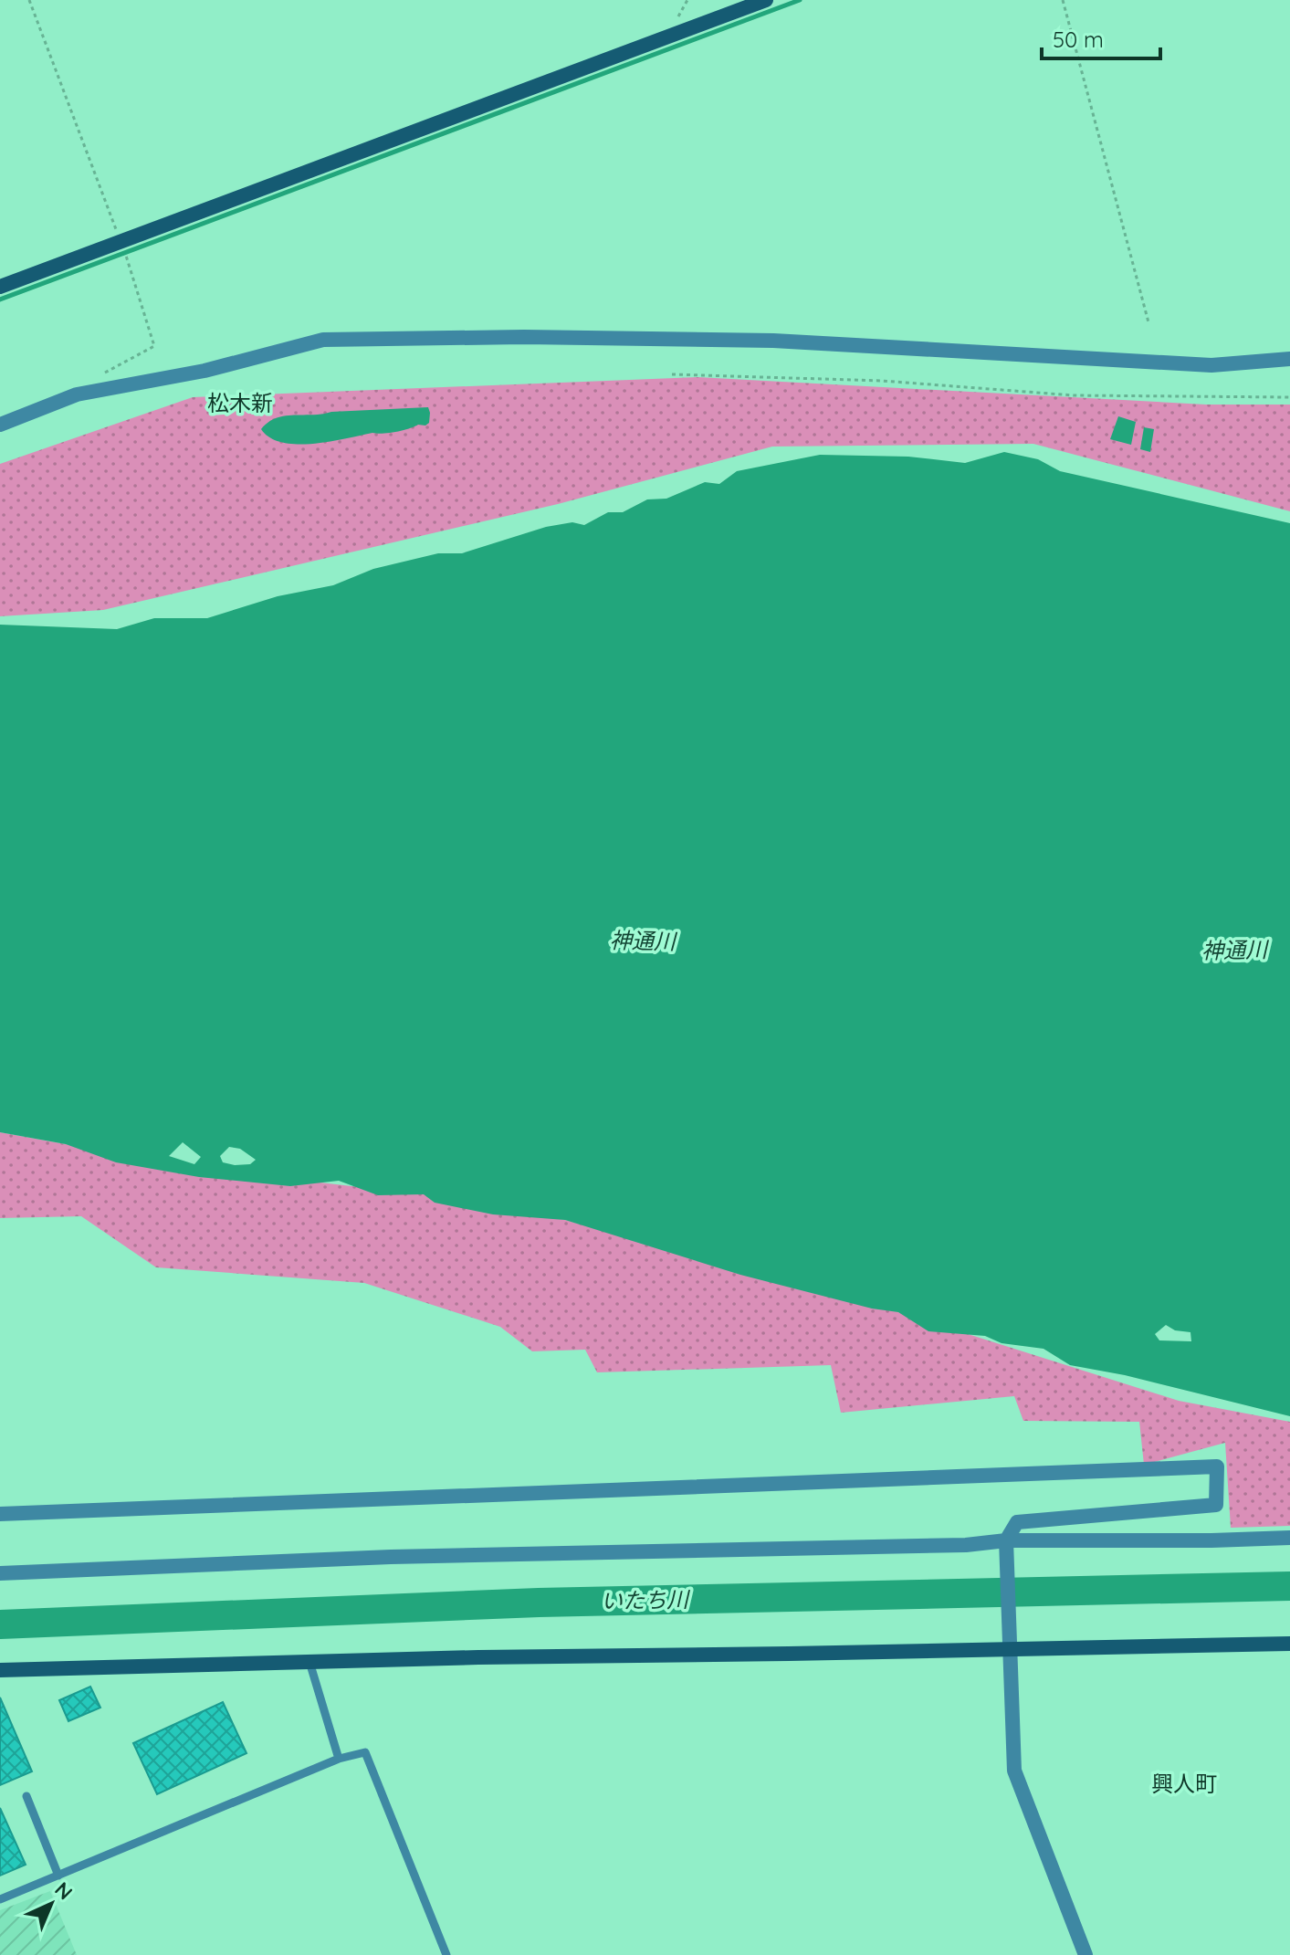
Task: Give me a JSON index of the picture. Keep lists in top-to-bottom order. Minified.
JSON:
{"districts":["松木新","興人町"],"water":["神通川","いたち川"],"scale_bar":"50 m","north":"top right"}
